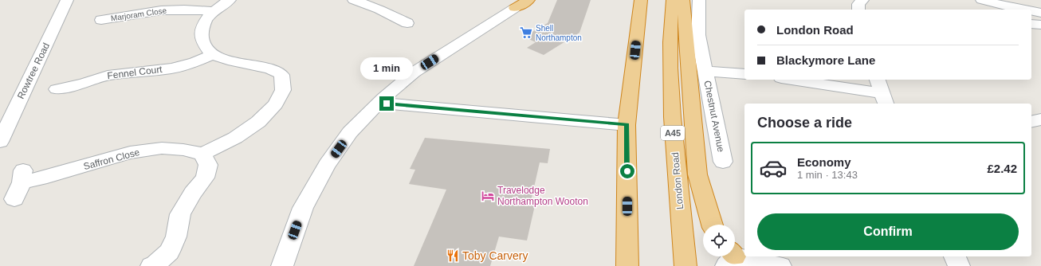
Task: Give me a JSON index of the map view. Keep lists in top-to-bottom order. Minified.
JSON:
{"streets":{"highway":["A45","London Road"],"street":["Marjoram Close","Rowtree Road","Fennel Court","Chestnut Avenue","Saffron Close"]},"places":{"supermarket":["Shell Northampton"],"hotel":["Travelodge Northampton Wooton"],"restaurant":["Toby Carvery"]},"page":{"banner":["London Road","Blackymore Lane"],"bubble":"1 min","heading":"Choose a ride","list":[{"name":"Economy","note":"1 min · 13:43","value":"£2.42"}],"buttons":"Confirm"}}
